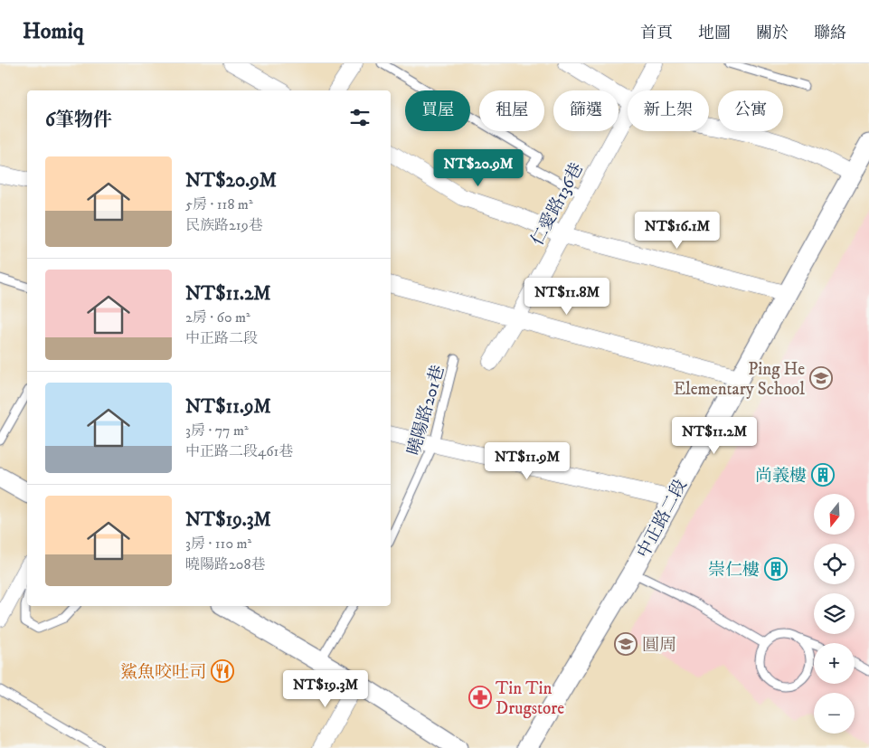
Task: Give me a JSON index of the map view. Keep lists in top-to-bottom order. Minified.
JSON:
{"streets":{"street":["仁愛路136巷","中正路二段"],"lane":["曉陽路201巷"]},"places":{"school or university":["Ping He Elementary School","圓周"],"building":["尚義樓","崇仁樓"],"restaurant":["鯊魚咬吐司"],"pharmacy":["Tin Tin Drugstore"]},"north":"bottom","page":{"header":"Homiq","nav":["首頁","地圖","關於","聯絡"],"chip":["買屋","租屋","篩選","新上架","公寓"],"heading":"6筆物件","list":[{"name":"NT$20.9M","note":"5房 · 118 m² · 民族路219巷"},{"name":"NT$11.2M","note":"2房 · 60 m² · 中正路二段"},{"name":"NT$11.9M","note":"3房 · 77 m² · 中正路二段461巷"},{"name":"NT$19.3M","note":"3房 · 110 m² · 曉陽路208巷"}],"price":["NT$20.9M","NT$16.1M","NT$11.8M","NT$11.2M","NT$11.9M","NT$19.3M"],"map_buttons":["+","−"]}}
